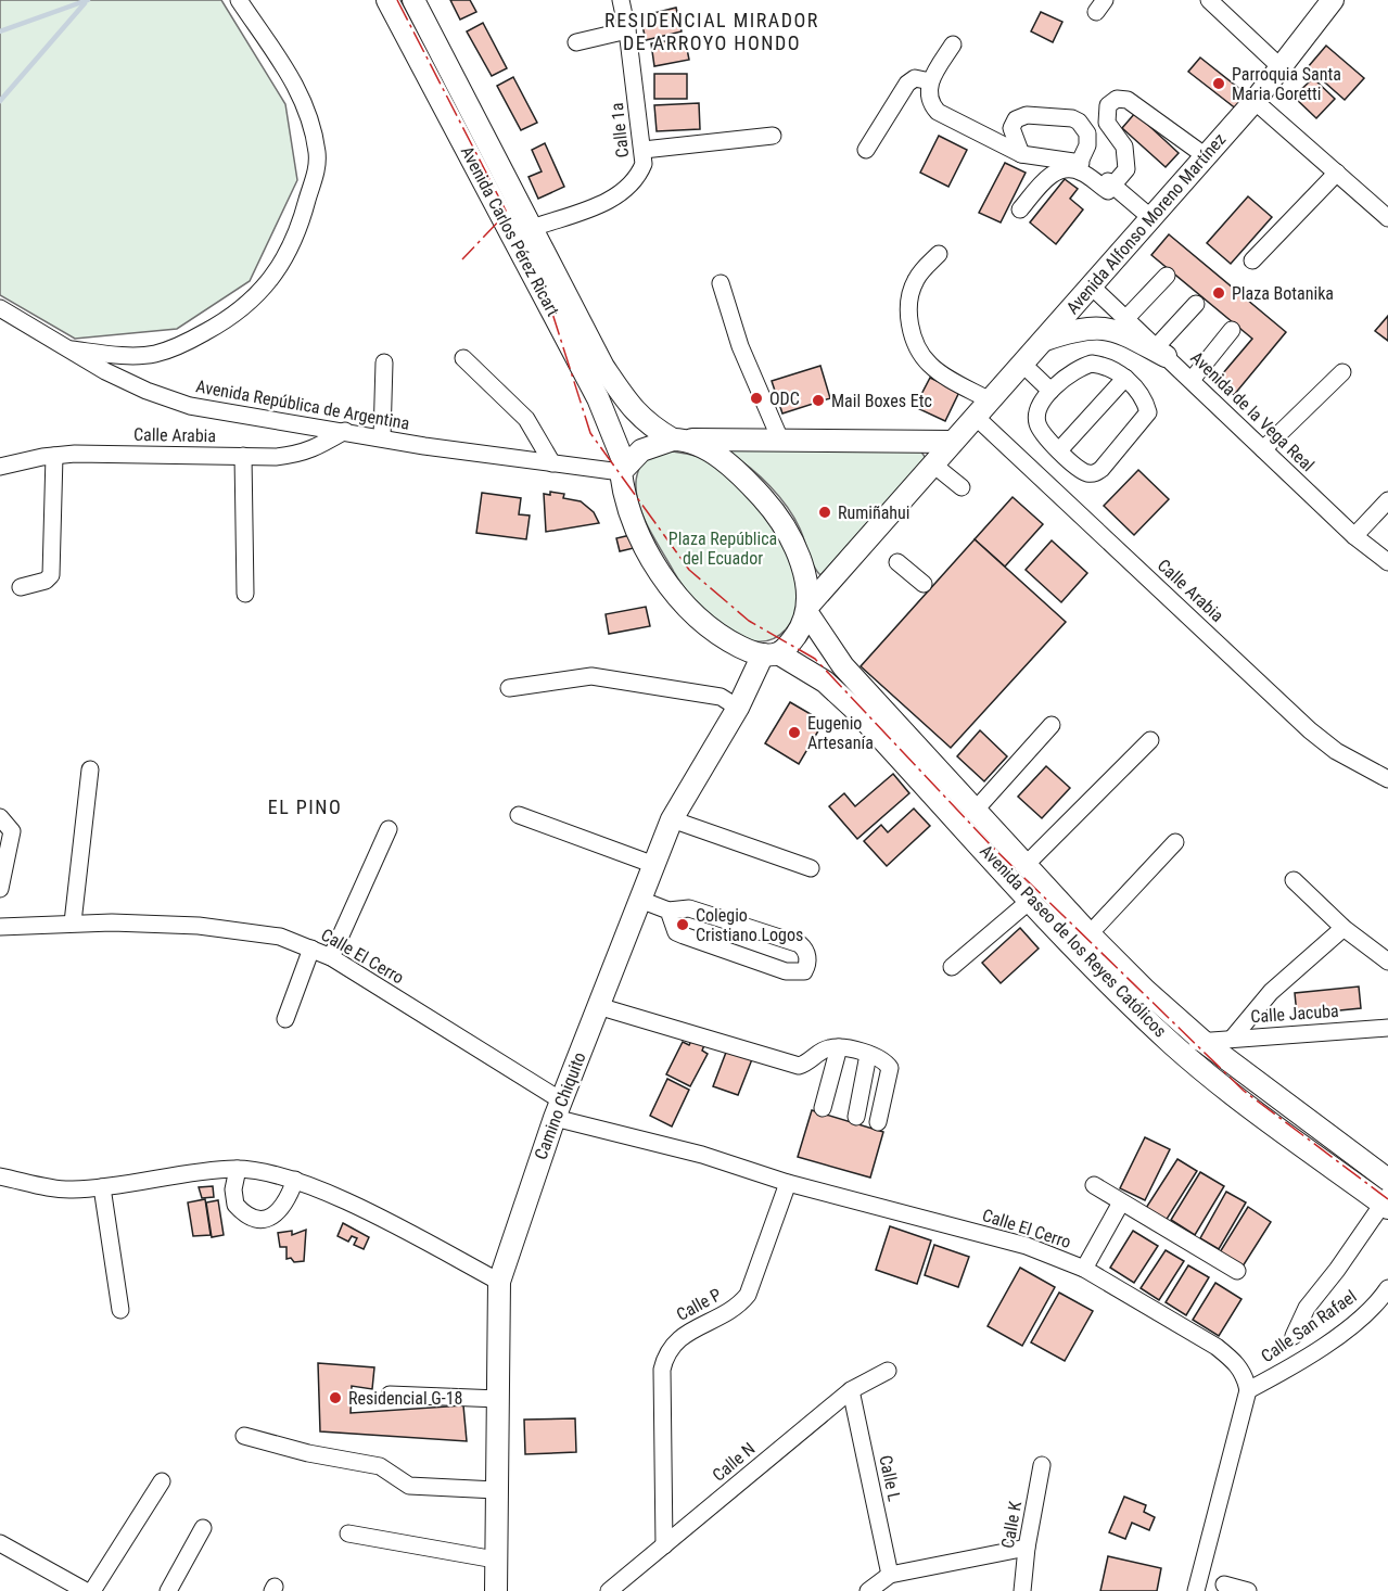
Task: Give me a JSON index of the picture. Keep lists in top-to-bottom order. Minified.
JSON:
{"streets":{"main road":["Avenida Alfonso Moreno Martínez","Avenida Carlos Pérez Ricart","Avenida Paseo de los Reyes Católicos","Camino Chiquito"],"street":["Calle 1a","Avenida República de Argentina","Avenida de la Vega Real","Calle Arabia","Calle El Cerro","Calle Jacuba","Calle P","Calle San Rafael","Calle N","Calle L","Calle K"]},"crossings":[["Calle 1a","Avenida Carlos Pérez Ricart"],["Avenida Alfonso Moreno Martínez","Avenida de la Vega Real"],["Avenida Alfonso Moreno Martínez","Calle Arabia"],["Avenida Alfonso Moreno Martínez","Avenida Paseo de los Reyes Católicos"],["Avenida Carlos Pérez Ricart","Avenida República de Argentina"],["Avenida República de Argentina","Calle Arabia"],["Avenida Paseo de los Reyes Católicos","Calle Jacuba"],["Avenida Paseo de los Reyes Católicos","Camino Chiquito"],["Calle El Cerro","Camino Chiquito"],["Calle El Cerro","Calle P"],["Calle El Cerro","Calle San Rafael"],["Calle P","Calle N"],["Calle N","Calle L"]],"districts":["RESIDENCIAL MIRADOR DE ARROYO HONDO","EL PINO"],"parks":["Plaza República del Ecuador"],"places":["Parroquia Santa Maria Goretti","Plaza Botanika","ODC","Mail Boxes Etc","Rumiñahui","Eugenio Artesanía","Colegio Cristiano Logos","Residencial G-18"]}
